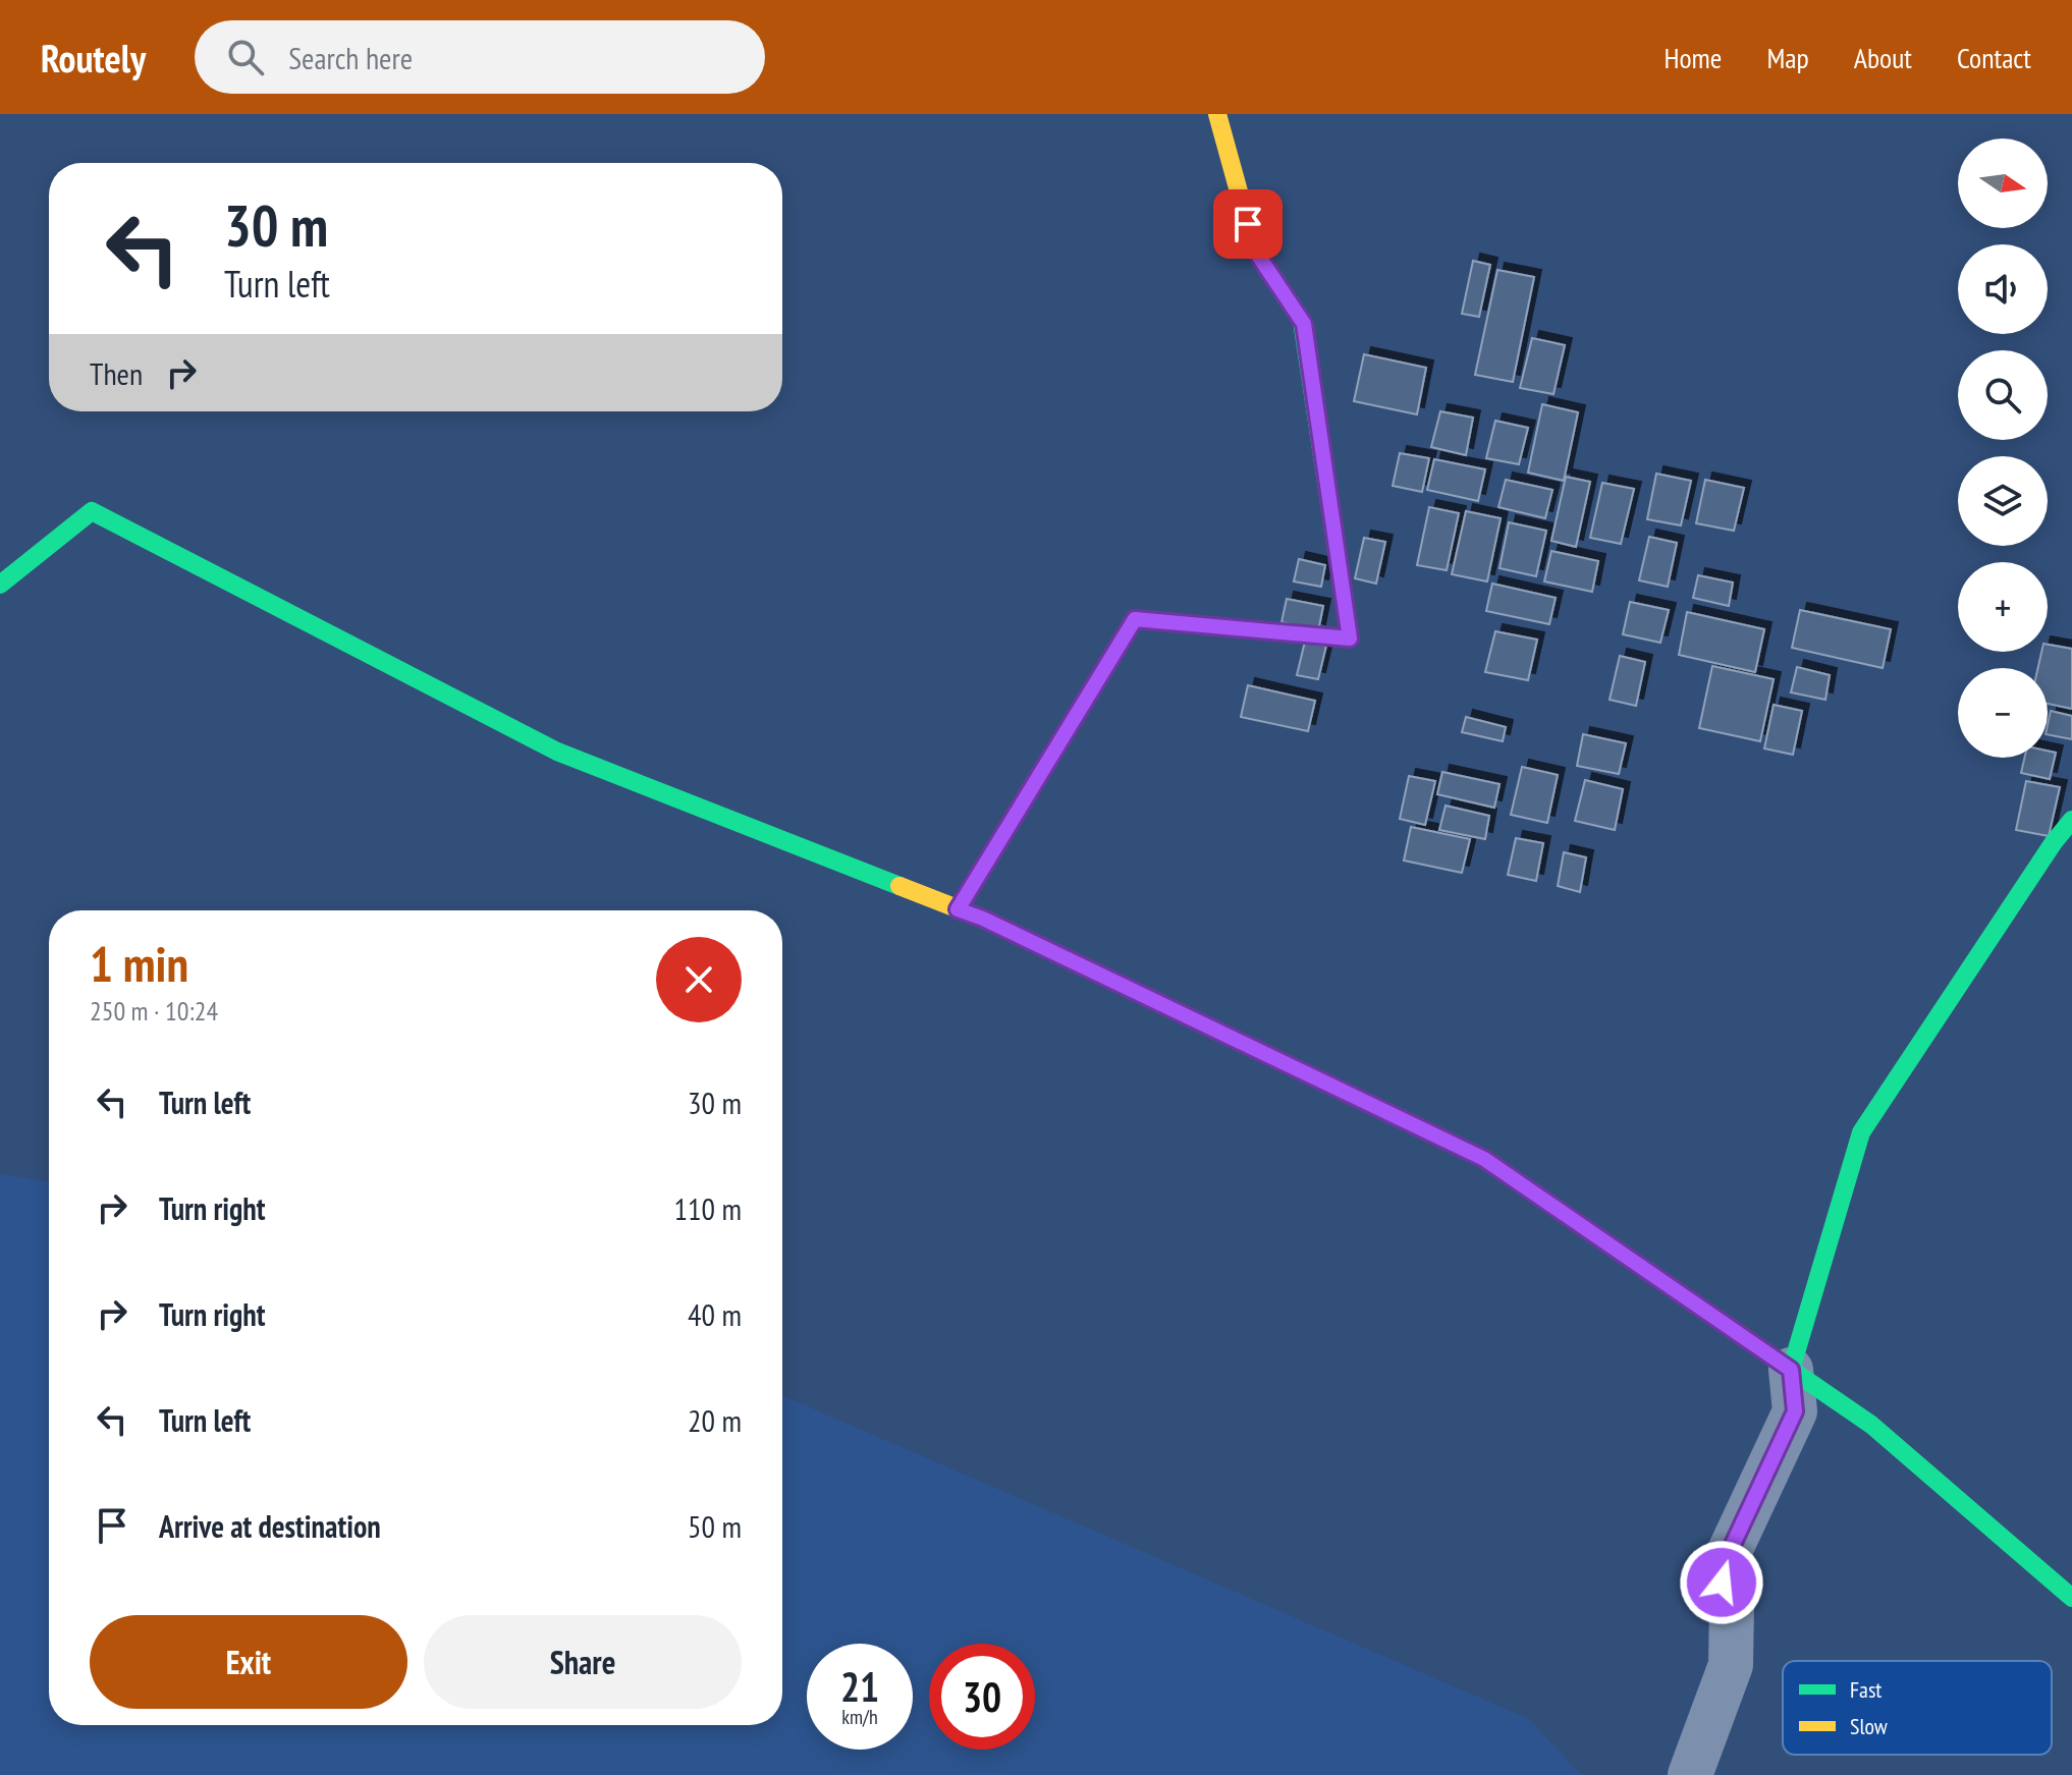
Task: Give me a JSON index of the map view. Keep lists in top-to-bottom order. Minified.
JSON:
{"legend":["Fast","Slow"],"north":"right","page":{"header":"Routely","search":"Search here","nav":["Home","Map","About","Contact"],"map_buttons":["+","−"],"turn":["30 m","Turn left"],"then":"Then","heading":["1 min","250 m · 10:24"],"list":[{"name":"Turn left","value":"30 m"},{"name":"Turn right","value":"110 m"},{"name":"Turn right","value":"40 m"},{"name":"Turn left","value":"20 m"},{"name":"Arrive at destination","value":"50 m"}],"buttons":["Exit","Share"],"speed":"21 km/h","limit":"30"}}
